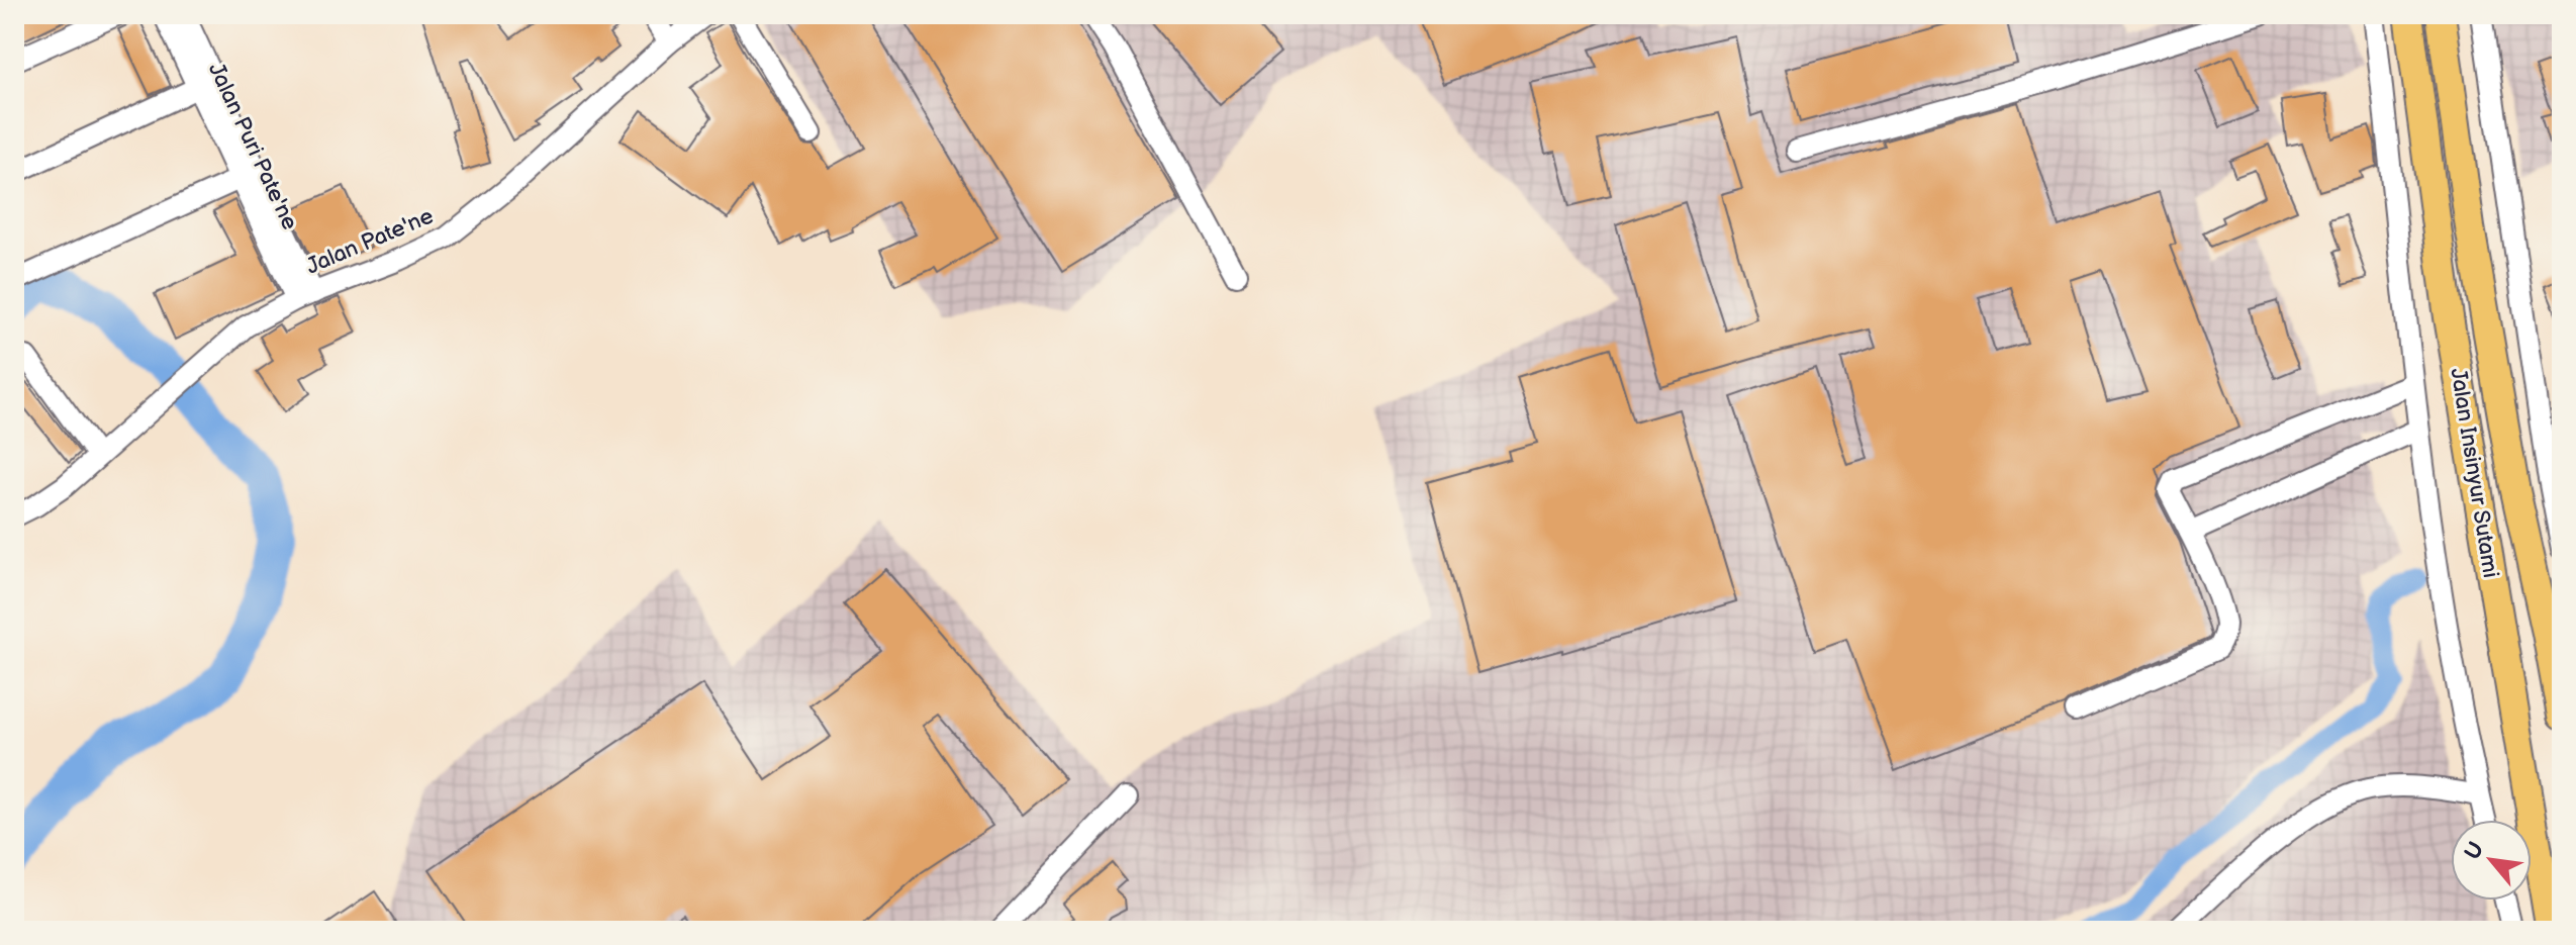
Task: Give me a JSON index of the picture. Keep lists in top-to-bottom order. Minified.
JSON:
{"streets":{"highway":["Jalan Insinyur Sutami"],"street":["Jalan Puri Pate'ne","Jalan Pate'ne"]},"crossings":[["Jalan Puri Pate'ne","Jalan Pate'ne"]],"north":"top left"}
